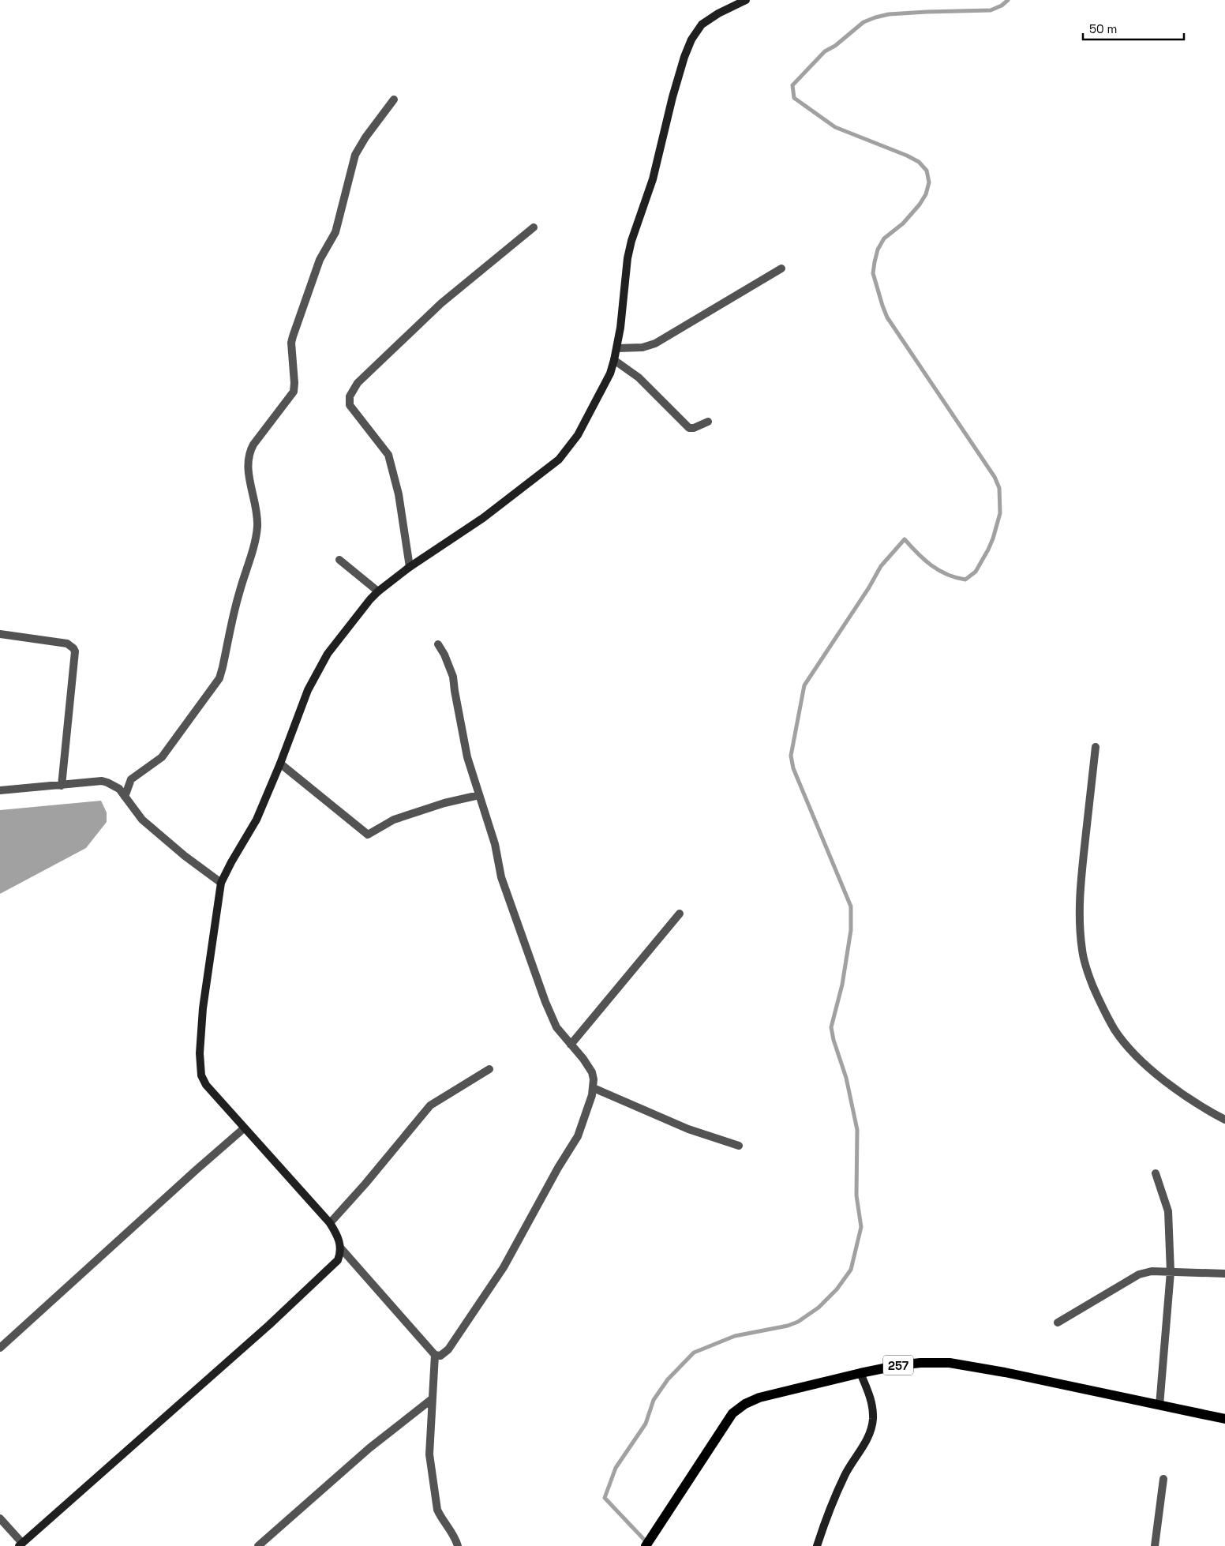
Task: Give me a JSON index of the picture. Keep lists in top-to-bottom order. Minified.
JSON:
{"streets":{"main road":["257"]},"scale_bar":"50 m"}
